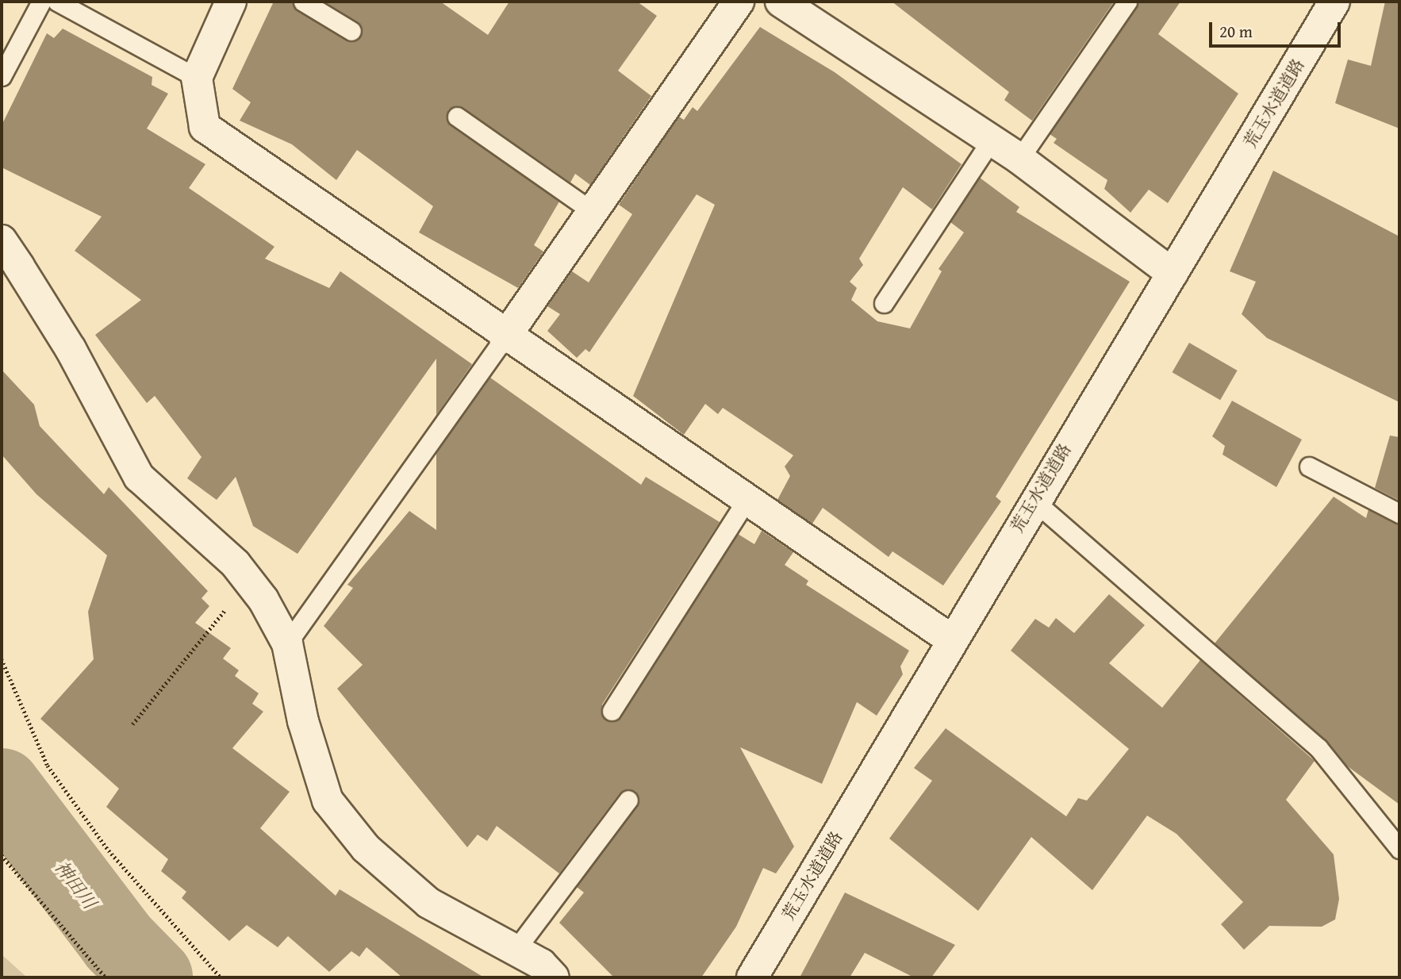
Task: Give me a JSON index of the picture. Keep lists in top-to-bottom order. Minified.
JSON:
{"streets":{"street":["荒玉水道道路"]},"water":["神田川"],"scale_bar":"20 m"}
